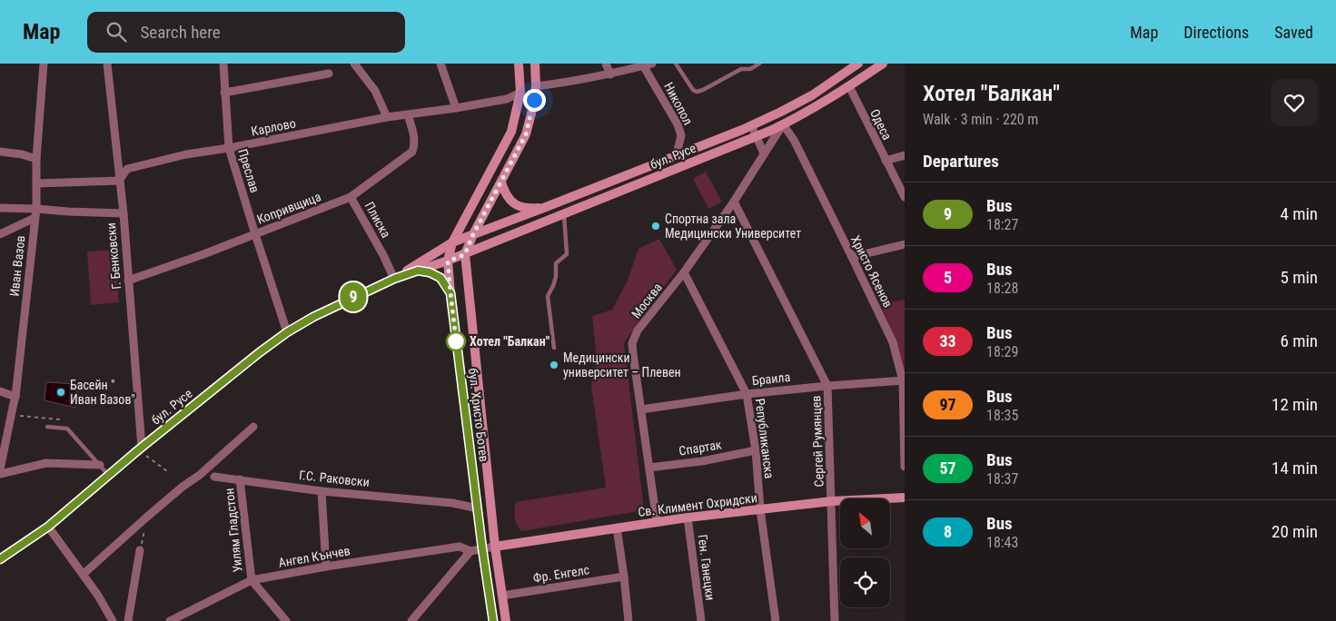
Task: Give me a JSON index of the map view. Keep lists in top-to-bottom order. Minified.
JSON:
{"streets":{"main road":["бул. Русе","бул. Христо Ботев","Св. Климент Охридски"],"street":["Никопол","Одеса","Карлово","Преслав","Копривщица","Плиска","Г. Бенковски","Иван Вазов","Христо Ясенов","Москва","Браила","Републиканска","Сергей Румянцев","Спартак","Г.С. Раковски","Уилям Гладстон","Ангел Кънчев","Ген. Ганецки","Фр. Енгелс"]},"crossings":[["Никопол","бул. Русе"],["Одеса","бул. Русе"],["Карлово","Преслав"],["Карлово","Копривщица"],["Карлово","Г. Бенковски"],["Карлово","бул. Христо Ботев"],["бул. Русе","Преслав"],["бул. Русе","Плиска"],["бул. Русе","Г. Бенковски"],["бул. Русе","Христо Ясенов"],["бул. Русе","Москва"],["бул. Русе","бул. Христо Ботев"],["Преслав","Копривщица"],["Копривщица","Плиска"],["Копривщица","Г. Бенковски"],["Христо Ясенов","Москва"],["Христо Ясенов","Браила"],["Москва","Браила"],["Москва","Републиканска"],["Москва","Сергей Румянцев"],["Москва","Спартак"],["Москва","Св. Климент Охридски"],["Браила","Републиканска"],["Браила","Сергей Румянцев"],["бул. Христо Ботев","Г.С. Раковски"],["бул. Христо Ботев","Св. Климент Охридски"],["бул. Христо Ботев","Фр. Енгелс"],["Републиканска","Спартак"],["Републиканска","Св. Климент Охридски"],["Сергей Румянцев","Св. Климент Охридски"],["Г.С. Раковски","Уилям Гладстон"],["Св. Климент Охридски","Ген. Ганецки"],["Уилям Гладстон","Ангел Кънчев"]],"places":["Спортна зала Медицински Университет","Хотел \"Балкан\"","Медицински университет – Плевен","Басейн \" Иван Вазов\""],"lines":["bus line 9"],"north":"top left","page":{"header":"Map","search":"Search here","nav":["Map","Directions","Saved"],"on_map":"9","heading":[["Хотел \"Балкан\"","Walk · 3 min · 220 m"],"Departures"],"list":[{"mark":"9","name":"Bus","note":"18:27","value":"4 min"},{"mark":"5","name":"Bus","note":"18:28","value":"5 min"},{"mark":"33","name":"Bus","note":"18:29","value":"6 min"},{"mark":"97","name":"Bus","note":"18:35","value":"12 min"},{"mark":"57","name":"Bus","note":"18:37","value":"14 min"},{"mark":"8","name":"Bus","note":"18:43","value":"20 min"}]}}
